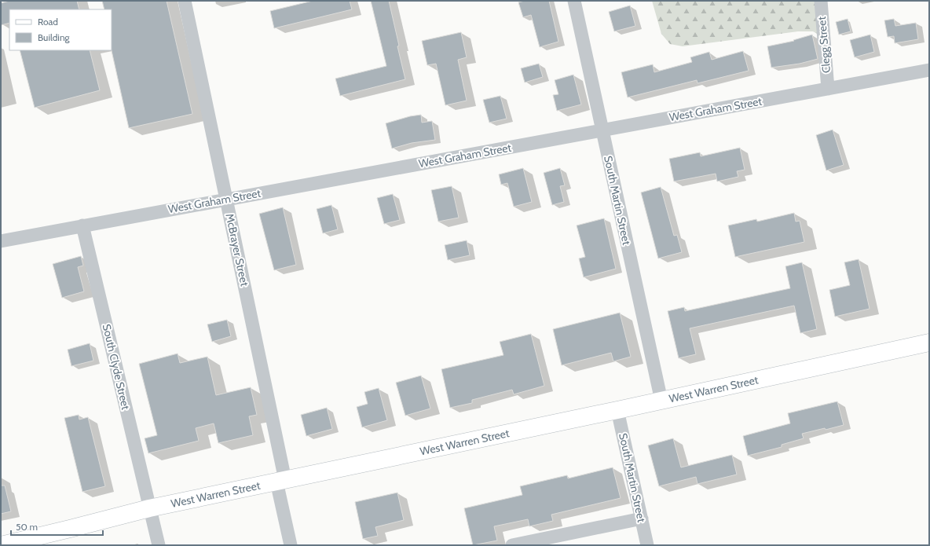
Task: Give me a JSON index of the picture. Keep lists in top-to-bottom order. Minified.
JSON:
{"streets":{"main road":["West Warren Street"],"street":["Clegg Street","West Graham Street","South Martin Street","McBrayer Street","South Clyde Street"]},"crossings":[["Clegg Street","West Graham Street"],["West Graham Street","South Martin Street"],["West Graham Street","McBrayer Street"],["West Graham Street","South Clyde Street"],["South Martin Street","West Warren Street"],["McBrayer Street","West Warren Street"],["South Clyde Street","West Warren Street"]],"legend":["Road","Building"],"scale_bar":"50 m"}
